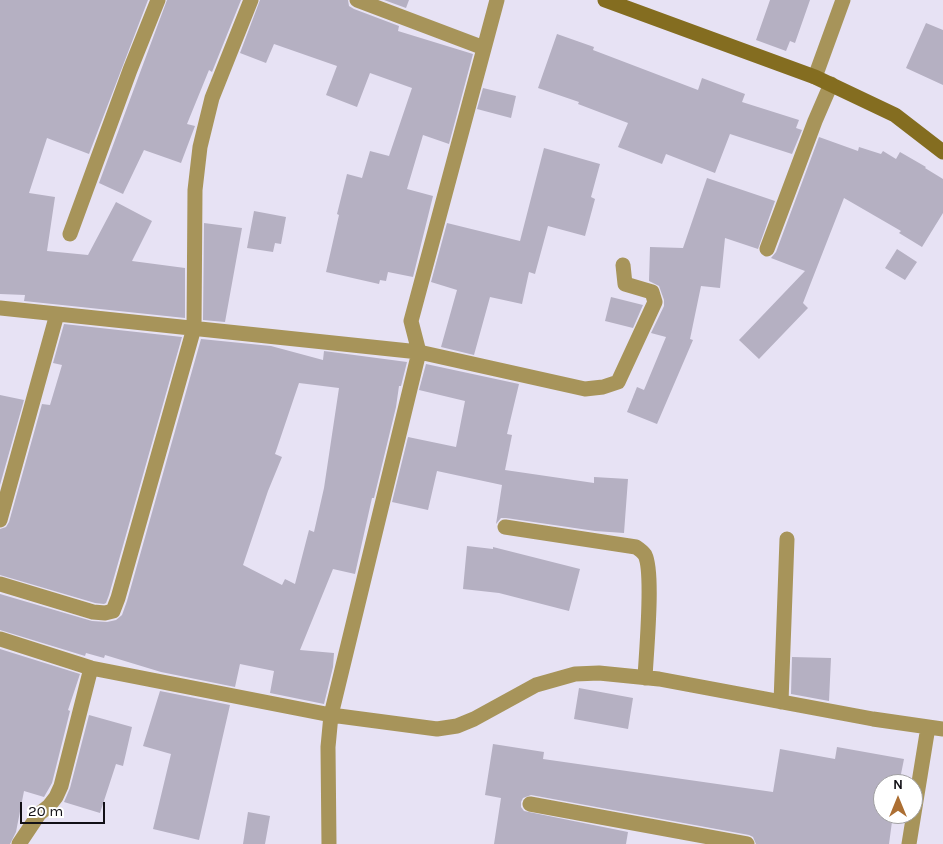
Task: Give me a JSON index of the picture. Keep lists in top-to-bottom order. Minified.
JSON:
{"scale_bar":"20 m","north":"top"}
